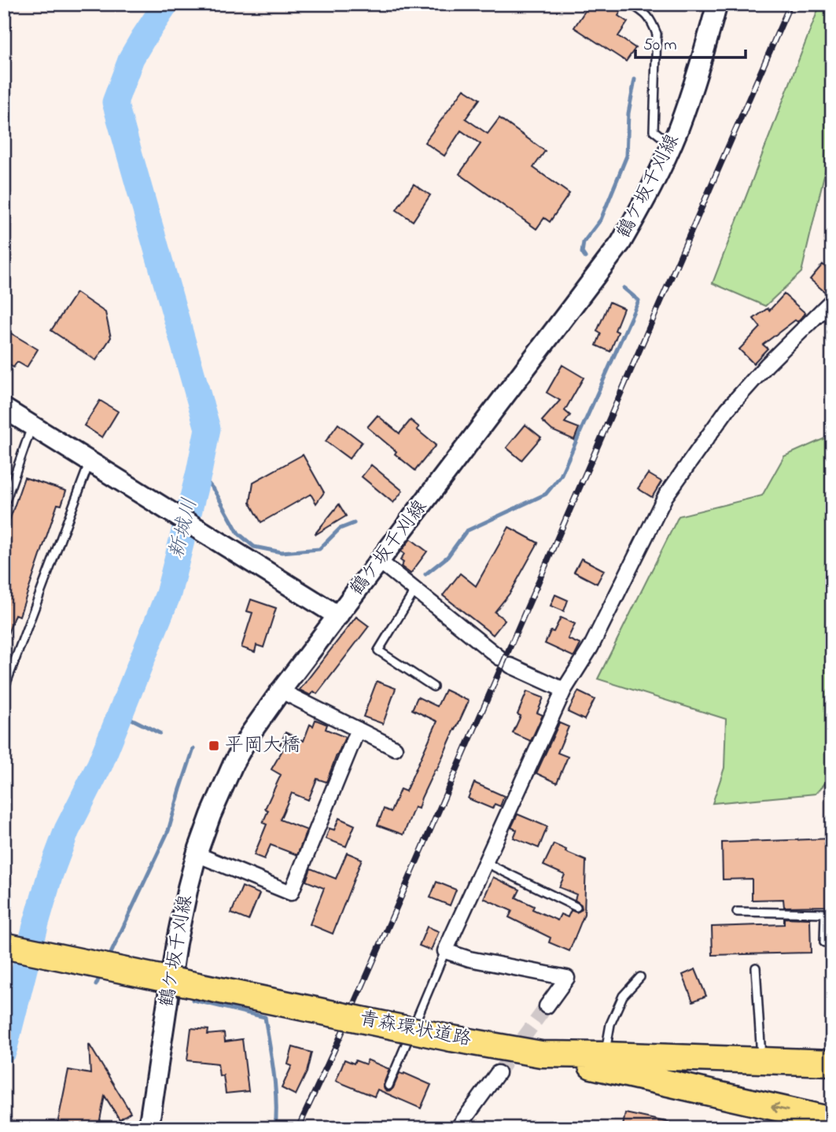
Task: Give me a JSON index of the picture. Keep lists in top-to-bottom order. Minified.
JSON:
{"streets":{"highway":["青森環状道路"],"main road":["鶴ケ坂千刈線"]},"water":["新城川"],"places":{"transit":["平岡大橋"]},"scale_bar":"50 m"}
